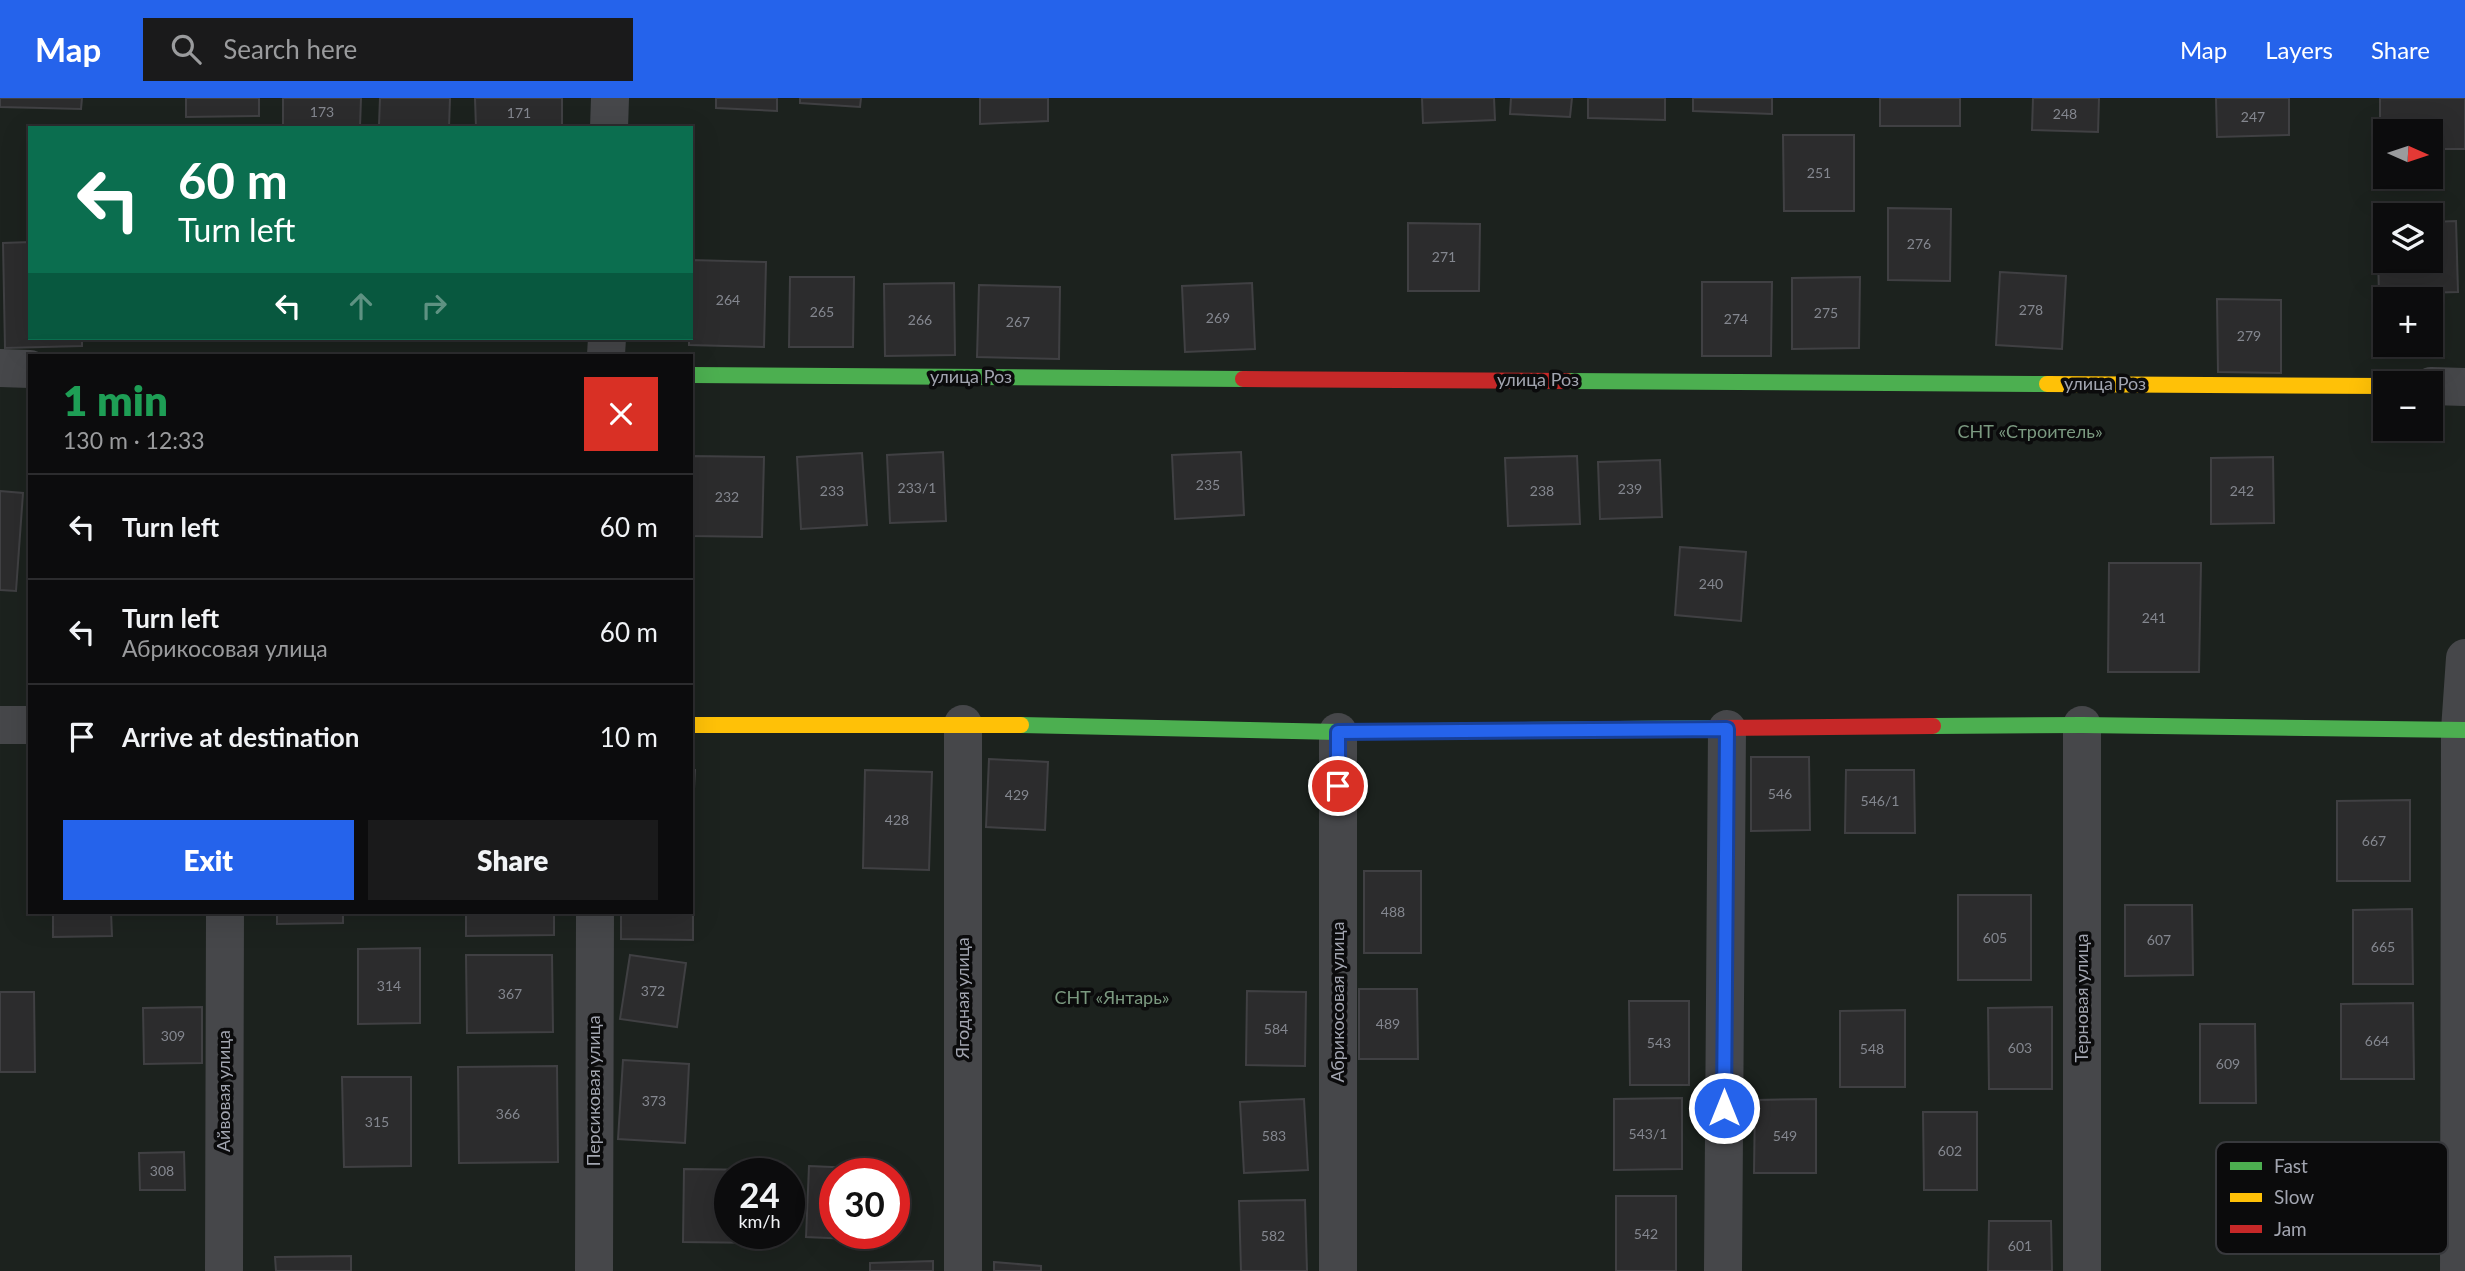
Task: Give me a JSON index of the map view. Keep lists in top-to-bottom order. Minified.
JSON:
{"streets":{"street":["улица Роз","Ягодная улица","Терновая улица","Абрикосовая улица","Айвовая улица","Персиковая улица"]},"parks":["СНТ «Строитель»","СНТ «Янтарь»"],"house_numbers":["173","171","248","247","251","276","271","264","278","265","275","269","274","266","267","279","235","233/1","239","233","238","242","232","240","241","546","429","546/1","428","667","488","605","607","665","314","372","367","489","584","309","664","543","603","548","609","373","366","315","543/1","583","549","602","308","542","582","601"],"legend":["Fast","Slow","Jam"],"north":"right","page":{"header":"Map","search":"Search here","nav":["Map","Layers","Share"],"map_buttons":["+","−"],"turn":["60 m","Turn left"],"heading":["1 min","130 m · 12:33"],"list":[{"name":"Turn left","value":"60 m"},{"name":"Turn left","note":"Абрикосовая улица","value":"60 m"},{"name":"Arrive at destination","value":"10 m"}],"buttons":["Exit","Share"],"speed":"24 km/h","limit":"30"}}
